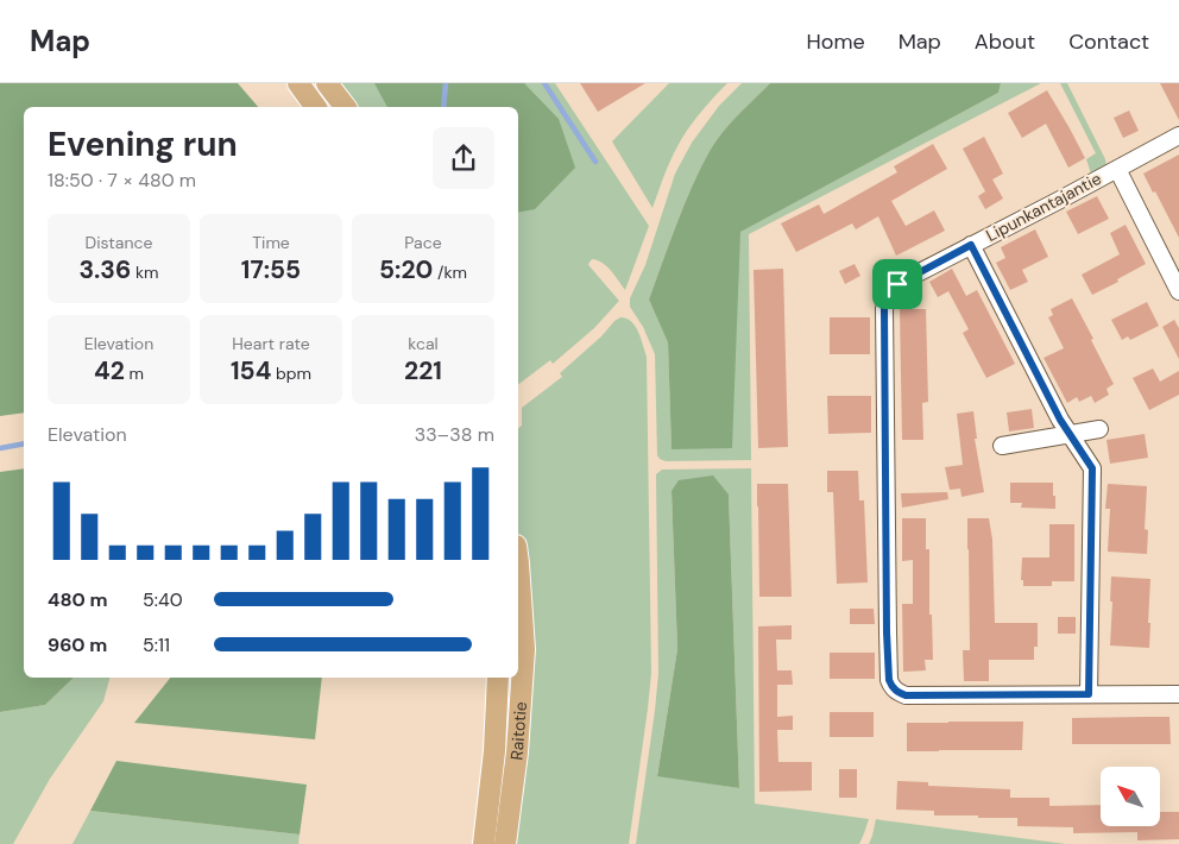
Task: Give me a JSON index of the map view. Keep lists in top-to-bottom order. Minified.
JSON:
{"streets":{"main road":["Raitotie"],"street":["Lipunkantajantie"]},"north":"top left","page":{"header":"Map","nav":["Home","Map","About","Contact"],"heading":["Evening run","18:50 · 7 × 480 m"],"stats":[["Distance","3.36 km"],["Time","17:55"],["Pace","5:20 /km"],["Elevation","42 m"],["Heart rate","154 bpm"],["kcal","221"]],"chart":["Elevation","33–38 m"],"list":[{"name":"480 m","note":"5:40"},{"name":"960 m","note":"5:11"}]}}
